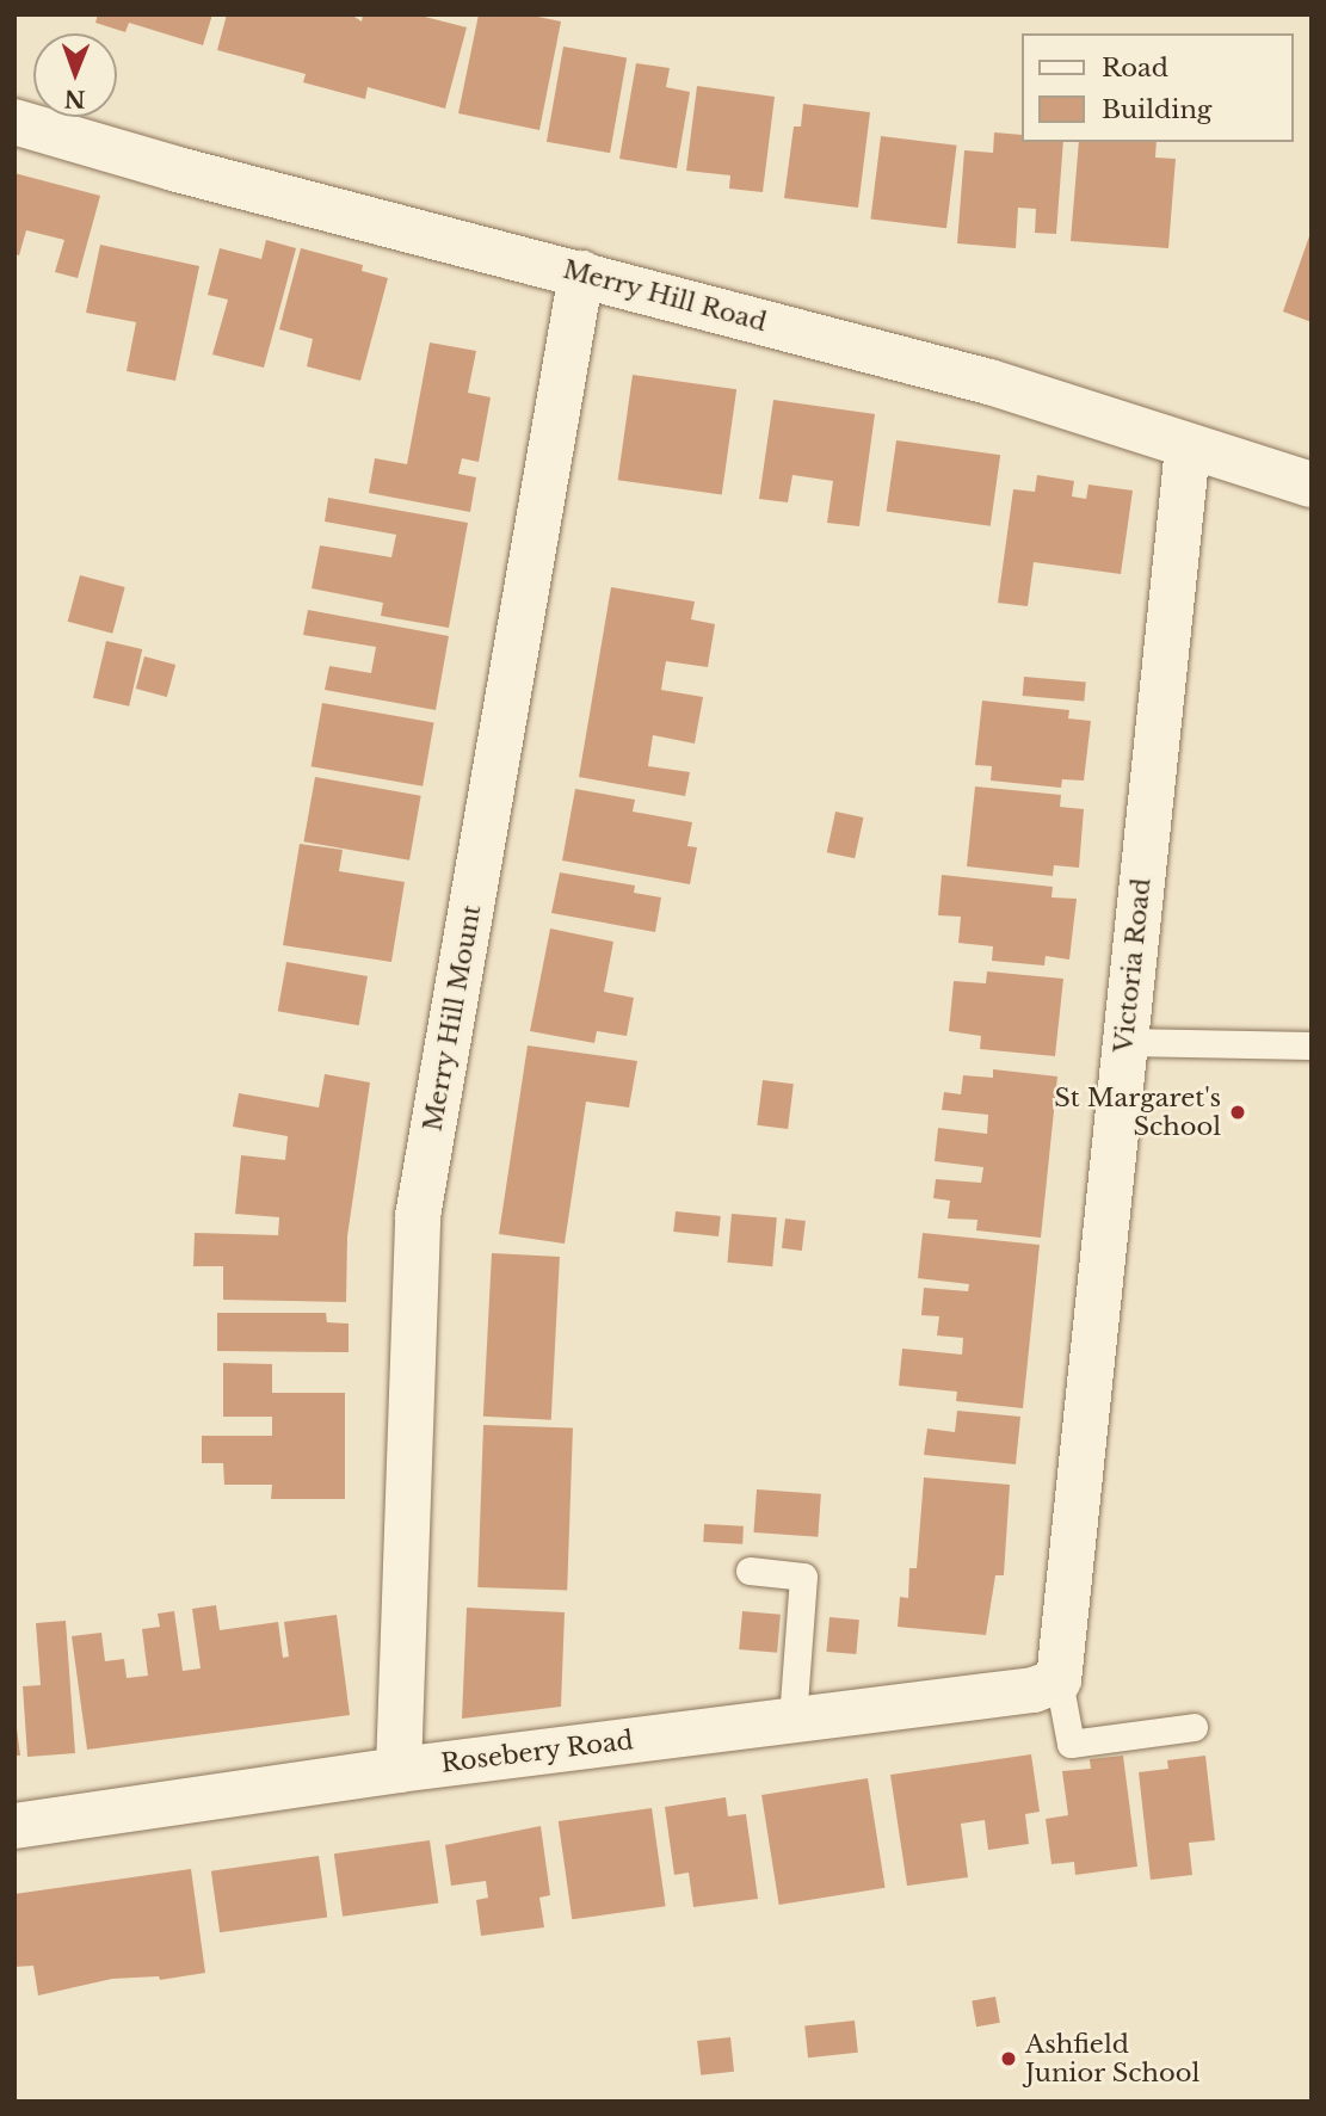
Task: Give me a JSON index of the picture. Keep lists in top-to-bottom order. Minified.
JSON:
{"streets":{"street":["Merry Hill Road","Victoria Road","Merry Hill Mount","Rosebery Road"]},"crossings":[["Merry Hill Road","Victoria Road"],["Merry Hill Road","Merry Hill Mount"],["Victoria Road","Rosebery Road"],["Merry Hill Mount","Rosebery Road"]],"places":["St Margaret's School","Ashfield Junior School"],"legend":["Road","Building"],"north":"bottom"}
